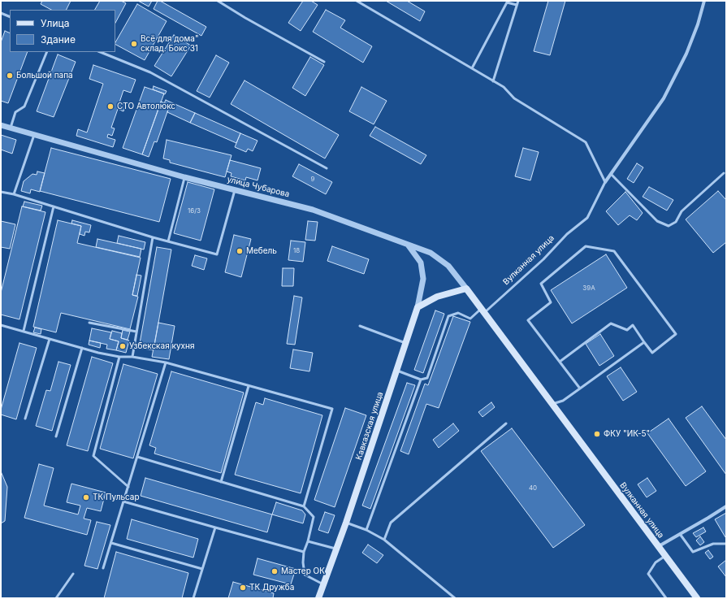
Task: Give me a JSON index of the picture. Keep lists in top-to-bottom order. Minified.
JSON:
{"streets":{"main road":["улица Чубарова","Вулканная улица","Кавказская улица"]},"crossings":[["улица Чубарова","Вулканная улица"]],"places":["Всё для дома\" склад. Бокс 31","Большой папа","СТО Автолюкс","Мебель","Узбекская кухня","ФКУ \"ИК-5\"","ТК Пульсар","Мастер ОК","ТК Дружба"],"house_numbers":["9","16/3","18","39А","40"],"legend":["Улица","Здание"]}
